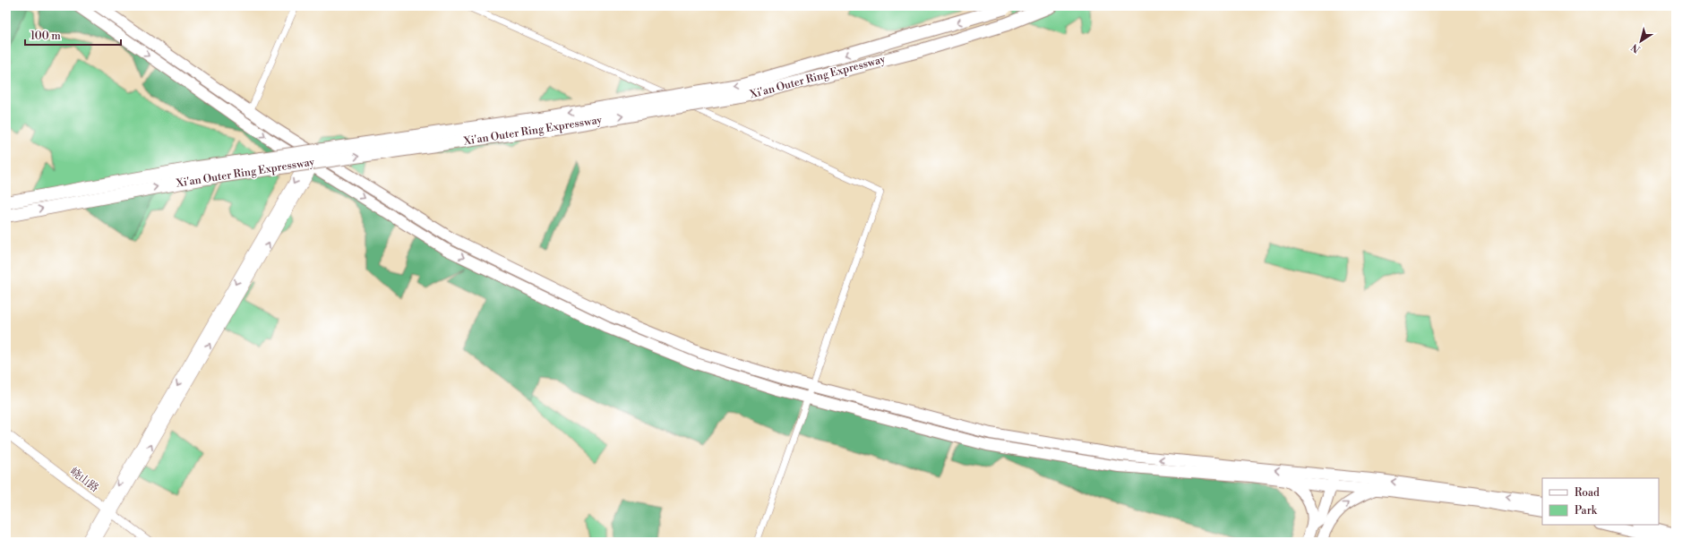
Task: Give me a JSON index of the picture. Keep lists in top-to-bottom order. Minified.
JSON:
{"streets":{"highway":["Xi'an Outer Ring Expressway"],"street":["峣山路"]},"legend":["Road","Park"],"scale_bar":"100 m","north":"bottom left"}
